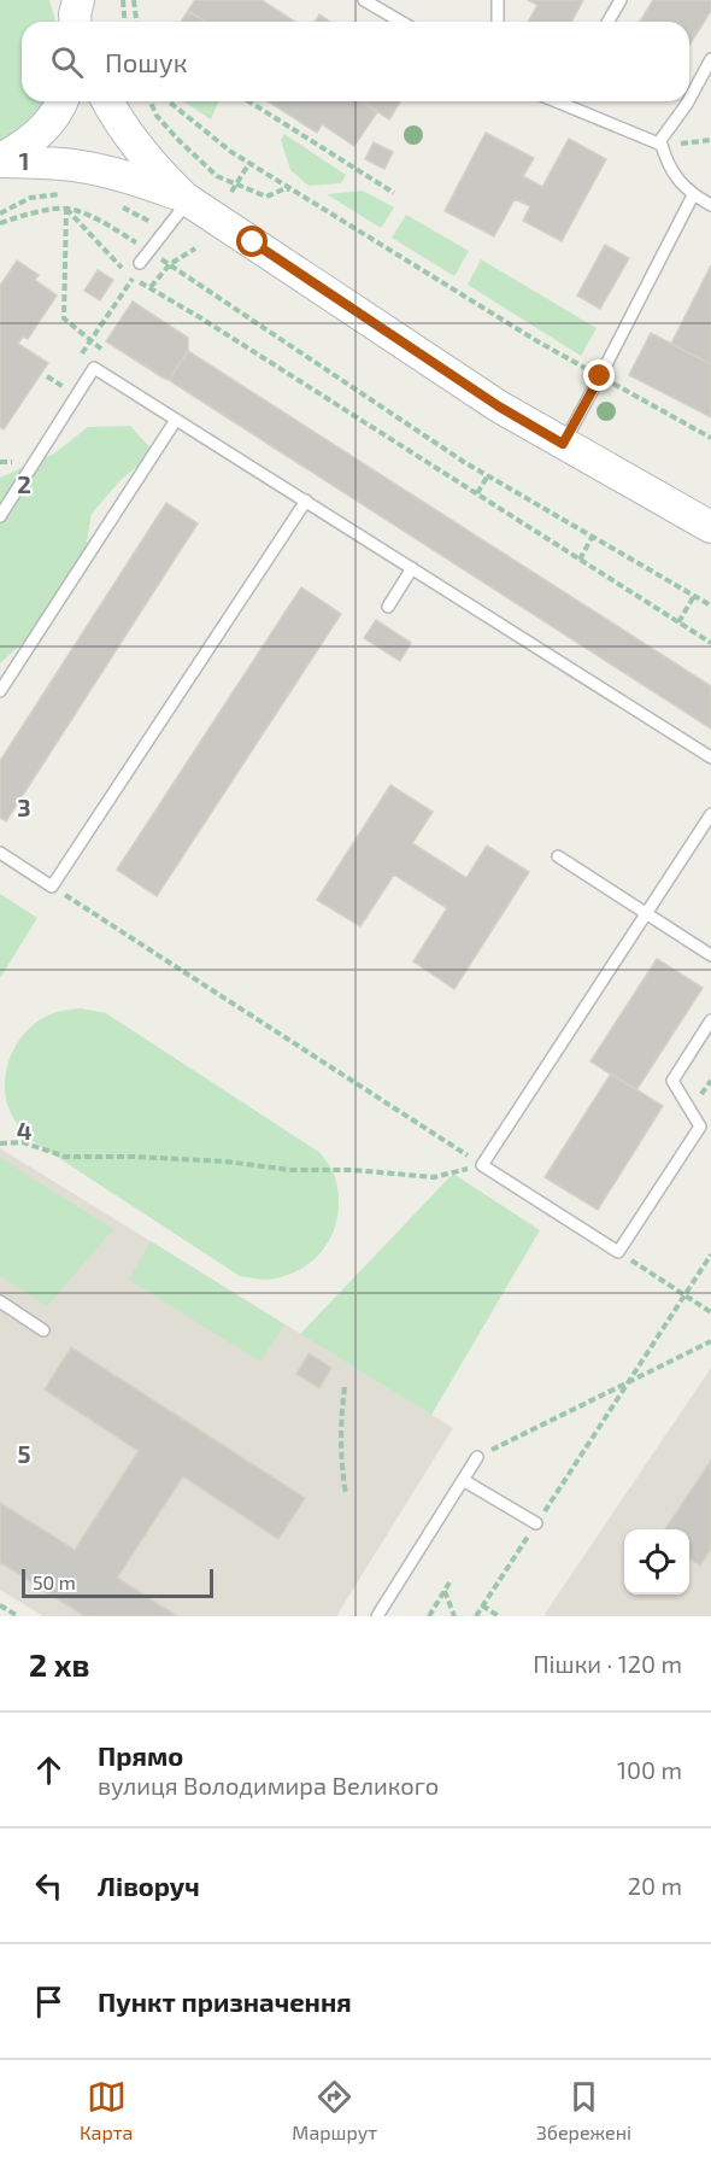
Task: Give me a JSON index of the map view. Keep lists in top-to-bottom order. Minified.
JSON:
{"scale_bar":"50 m","page":{"search":"Пошук","scale":"50 m","heading":["2 хв","Пішки · 120 m"],"list":[["Прямо","вулиця Володимира Великого","100 m"],["Ліворуч","20 m"],"Пункт призначення"],"nav":["Карта","Маршрут","Збережені"]},"grid":{"rows":["1","2","3","4","5"]}}
